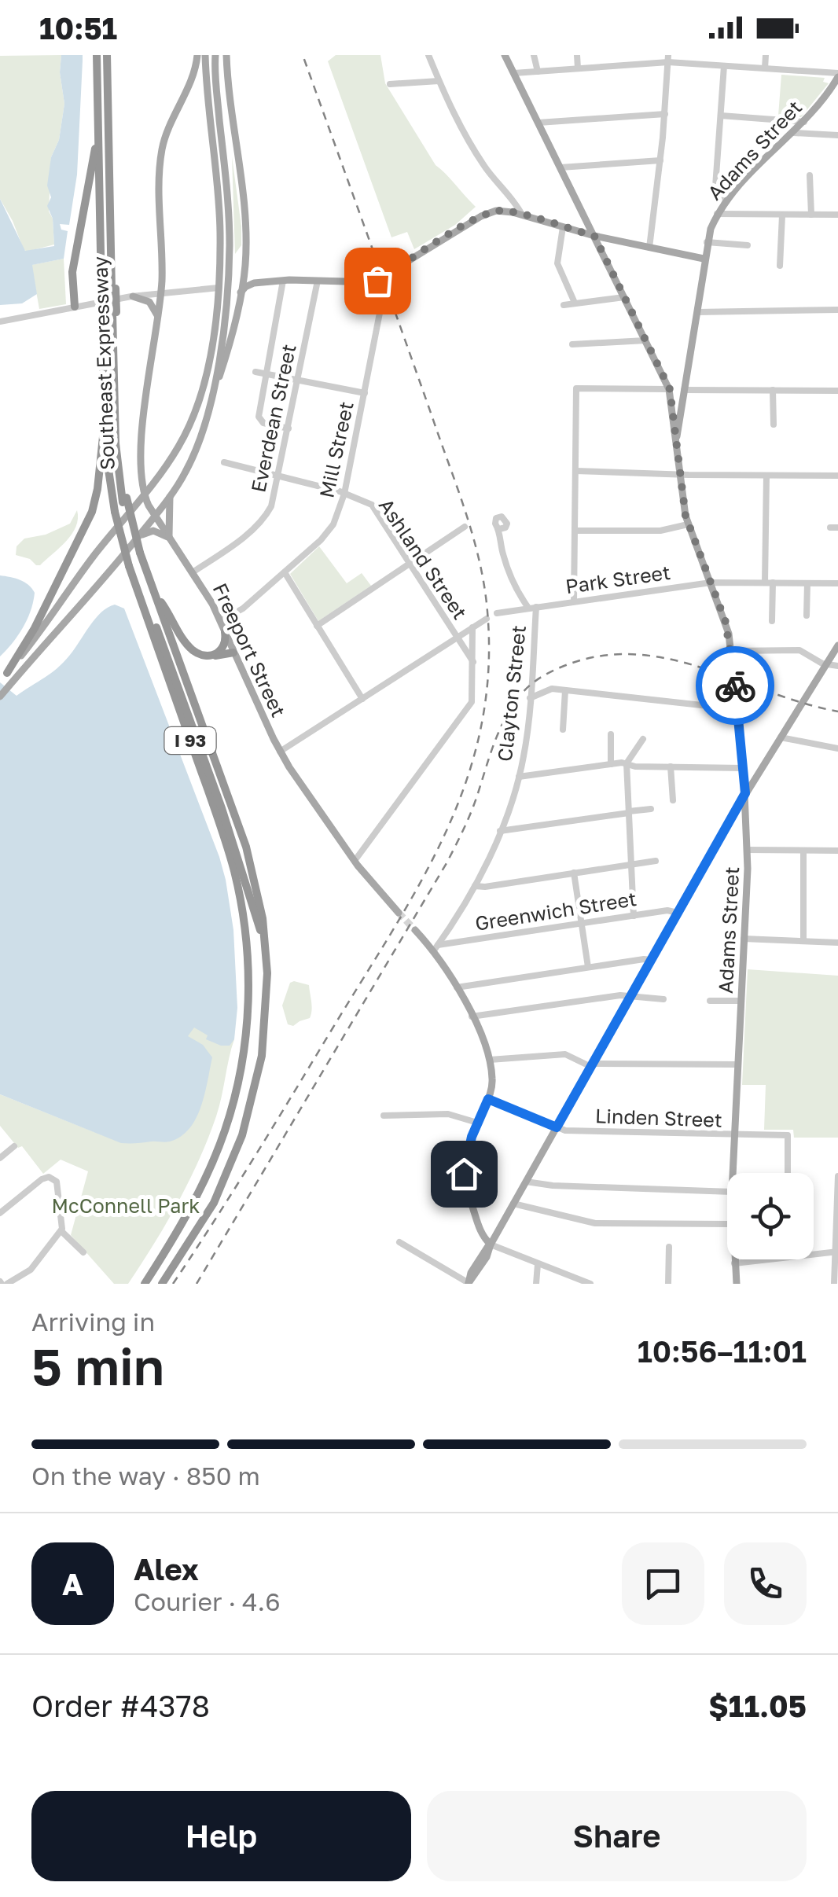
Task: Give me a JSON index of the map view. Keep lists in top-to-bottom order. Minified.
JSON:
{"streets":{"highway":["Southeast Expressway","I 93"],"main road":["Adams Street","Freeport Street"],"street":["Everdean Street","Mill Street","Ashland Street","Park Street","Clayton Street","Greenwich Street","Linden Street"]},"crossings":[["Adams Street","Park Street"],["Adams Street","Linden Street"],["Southeast Expressway","I 93"],["Everdean Street","Ashland Street"],["Everdean Street","Freeport Street"],["Mill Street","Ashland Street"],["Mill Street","Freeport Street"],["Park Street","Clayton Street"],["Clayton Street","Greenwich Street"]],"parks":["McConnell Park"],"page":{"status":"10:51","heading":["5 min","Arriving in","10:56–11:01"],"panel":["Alex","Courier · 4.6","Order #4378","$11.05"],"bar":"On the way · 850 m","round":"A","buttons":["Help","Share"]}}
